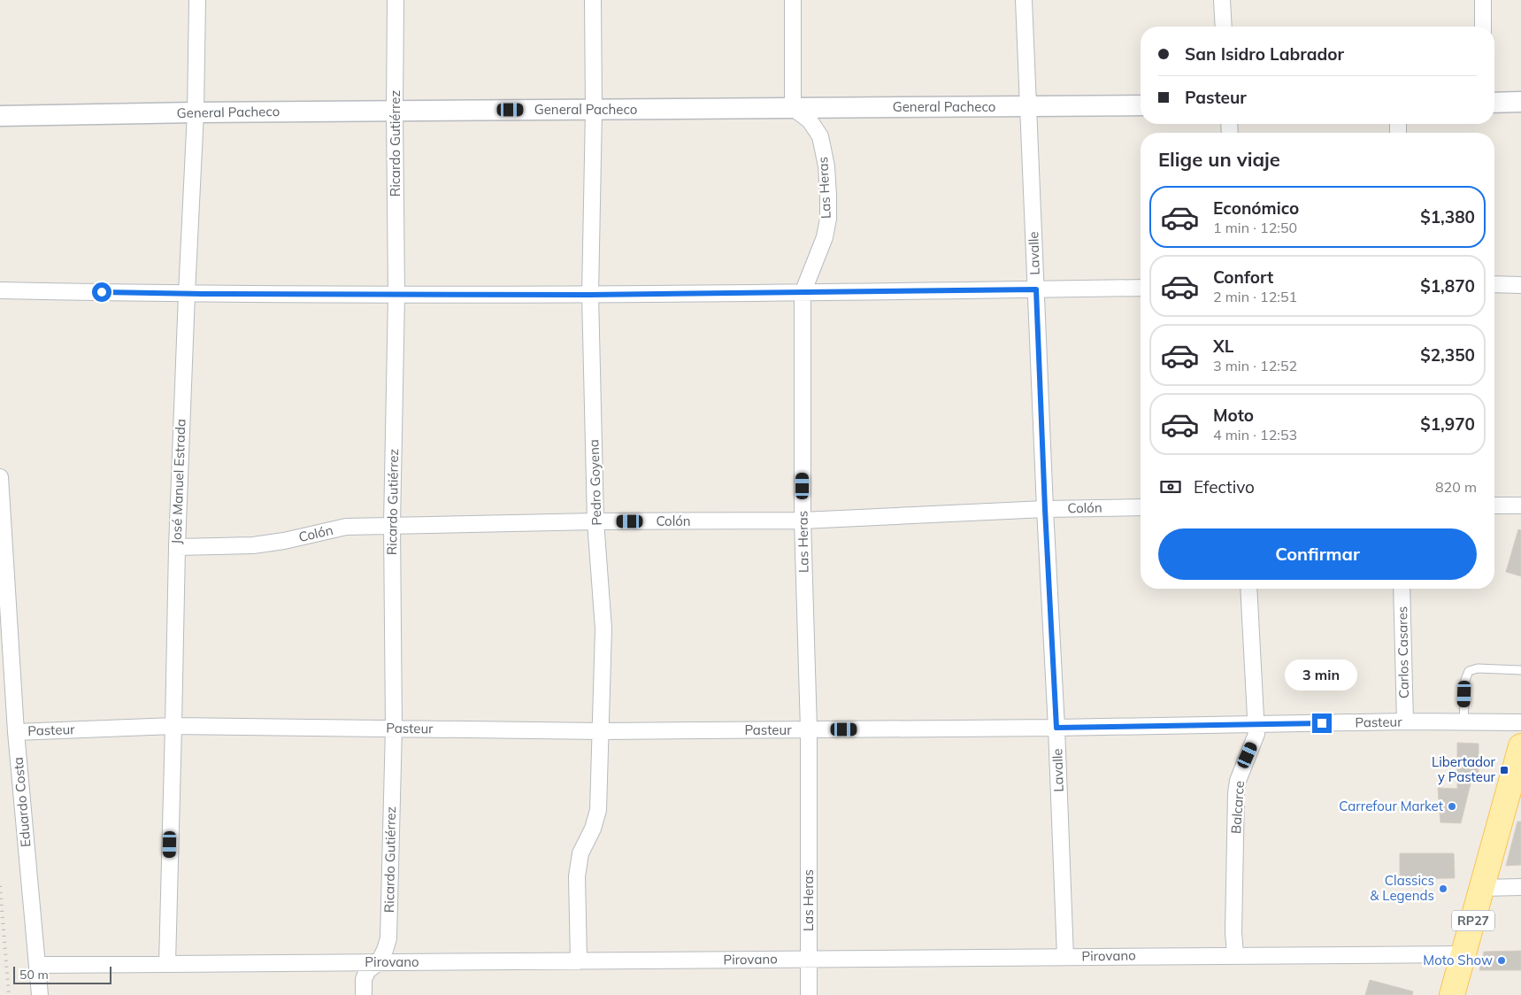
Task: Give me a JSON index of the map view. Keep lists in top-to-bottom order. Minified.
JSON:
{"streets":{"main road":["RP27"],"street":["General Pacheco","Ricardo Gutiérrez","Las Heras","Lavalle","José Manuel Estrada","Pedro Goyena","Colón","Carlos Casares","Pasteur","Eduardo Costa","Balcarce","Pirovano"]},"crossings":[["General Pacheco","Ricardo Gutiérrez"],["General Pacheco","Las Heras"],["General Pacheco","Lavalle"],["General Pacheco","José Manuel Estrada"],["General Pacheco","Pedro Goyena"],["Ricardo Gutiérrez","Colón"],["Ricardo Gutiérrez","Pasteur"],["Ricardo Gutiérrez","Pirovano"],["Las Heras","Colón"],["Las Heras","Pasteur"],["Las Heras","Pirovano"],["Lavalle","Colón"],["Lavalle","Pasteur"],["Lavalle","Pirovano"],["José Manuel Estrada","Colón"],["José Manuel Estrada","Pasteur"],["José Manuel Estrada","Pirovano"],["Pedro Goyena","Colón"],["Pedro Goyena","Pasteur"],["Pedro Goyena","Pirovano"],["Carlos Casares","Pasteur"],["Pasteur","Eduardo Costa"],["Pasteur","Balcarce"],["Eduardo Costa","Pirovano"],["Balcarce","Pirovano"],["RP27","Pirovano"]],"places":{"transit":["Libertador y Pasteur"],"other":["Carrefour Market","Classics & Legends","Moto Show"]},"scale_bar":"50 m","page":{"banner":["San Isidro Labrador","Pasteur"],"heading":"Elige un viaje","list":[{"name":"Económico","note":"1 min · 12:50","value":"$1,380"},{"name":"Confort","note":"2 min · 12:51","value":"$1,870"},{"name":"XL","note":"3 min · 12:52","value":"$2,350"},{"name":"Moto","note":"4 min · 12:53","value":"$1,970"}],"pay":["Efectivo","820 m"],"buttons":"Confirmar","bubble":"3 min","scale":"50 m"}}
